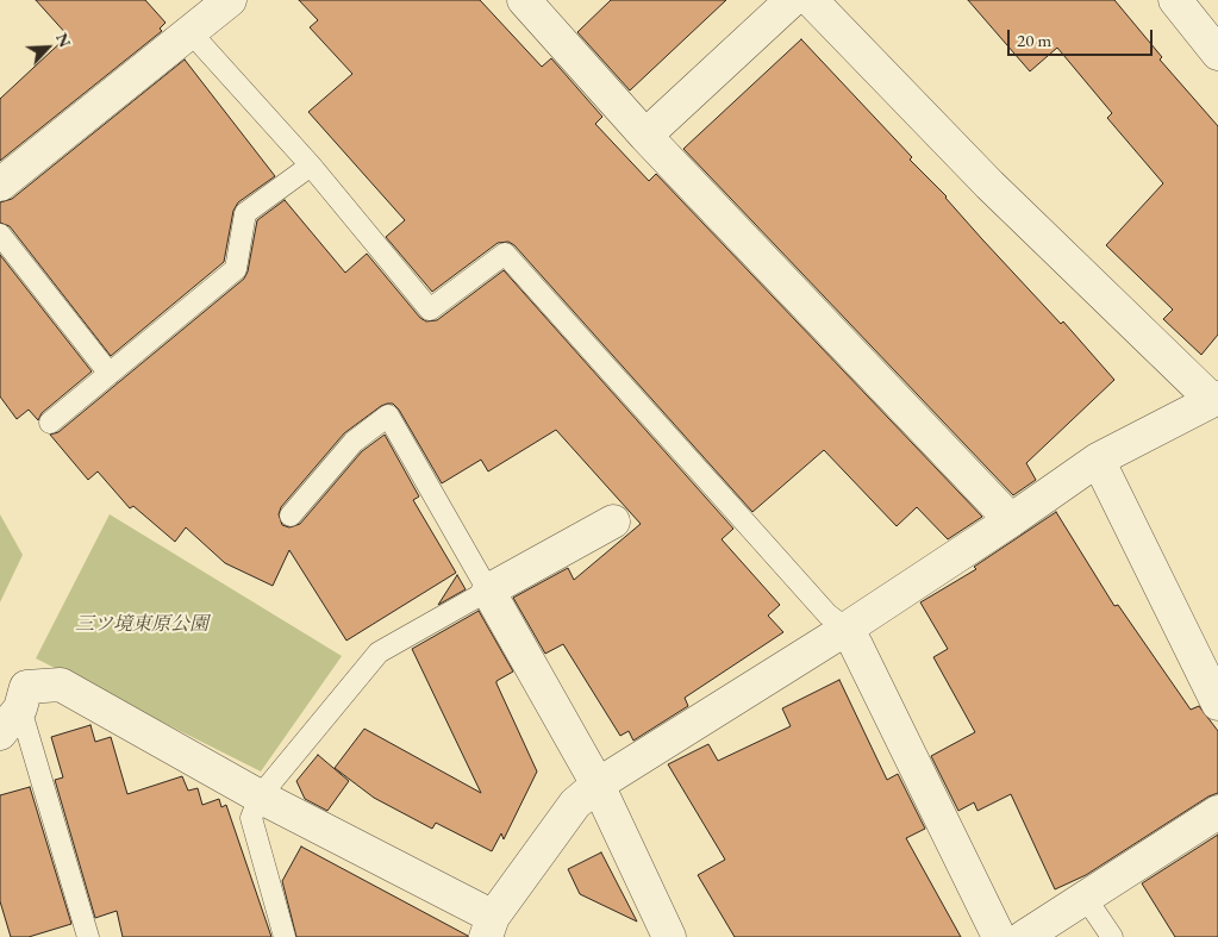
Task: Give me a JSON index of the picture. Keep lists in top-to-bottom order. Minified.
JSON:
{"parks":["三ツ境東原公園"],"scale_bar":"20 m","north":"top right"}
